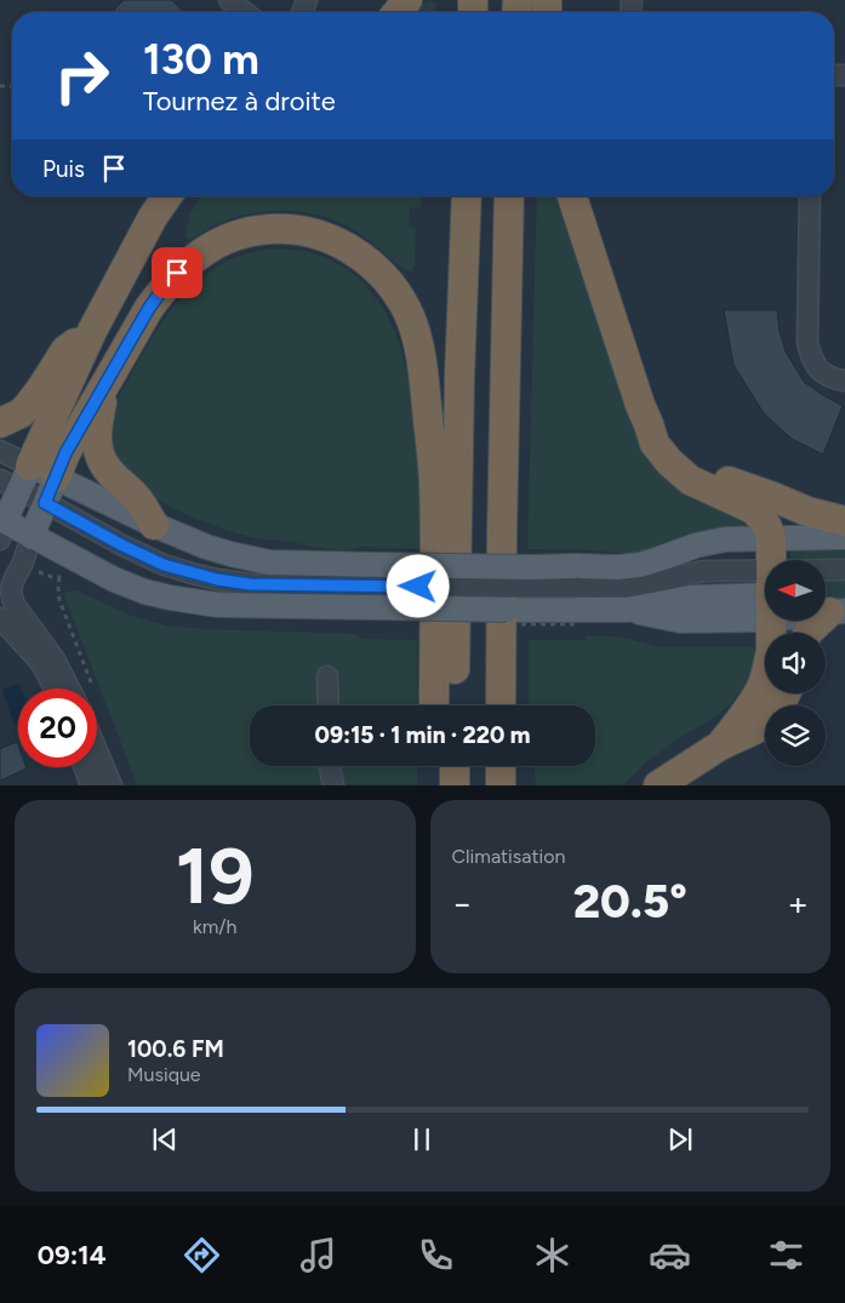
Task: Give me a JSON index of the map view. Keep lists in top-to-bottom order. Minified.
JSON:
{"north":"left","page":{"turn":["130 m","Tournez à droite"],"then":"Puis","limit":"20","trip":"09:15 · 1 min · 220 m","tile":[["19","km/h"],"Climatisation"],"heat":["−","20.5°","+"],"song":["100.6 FM","Musique"],"tabs":"09:14"}}
